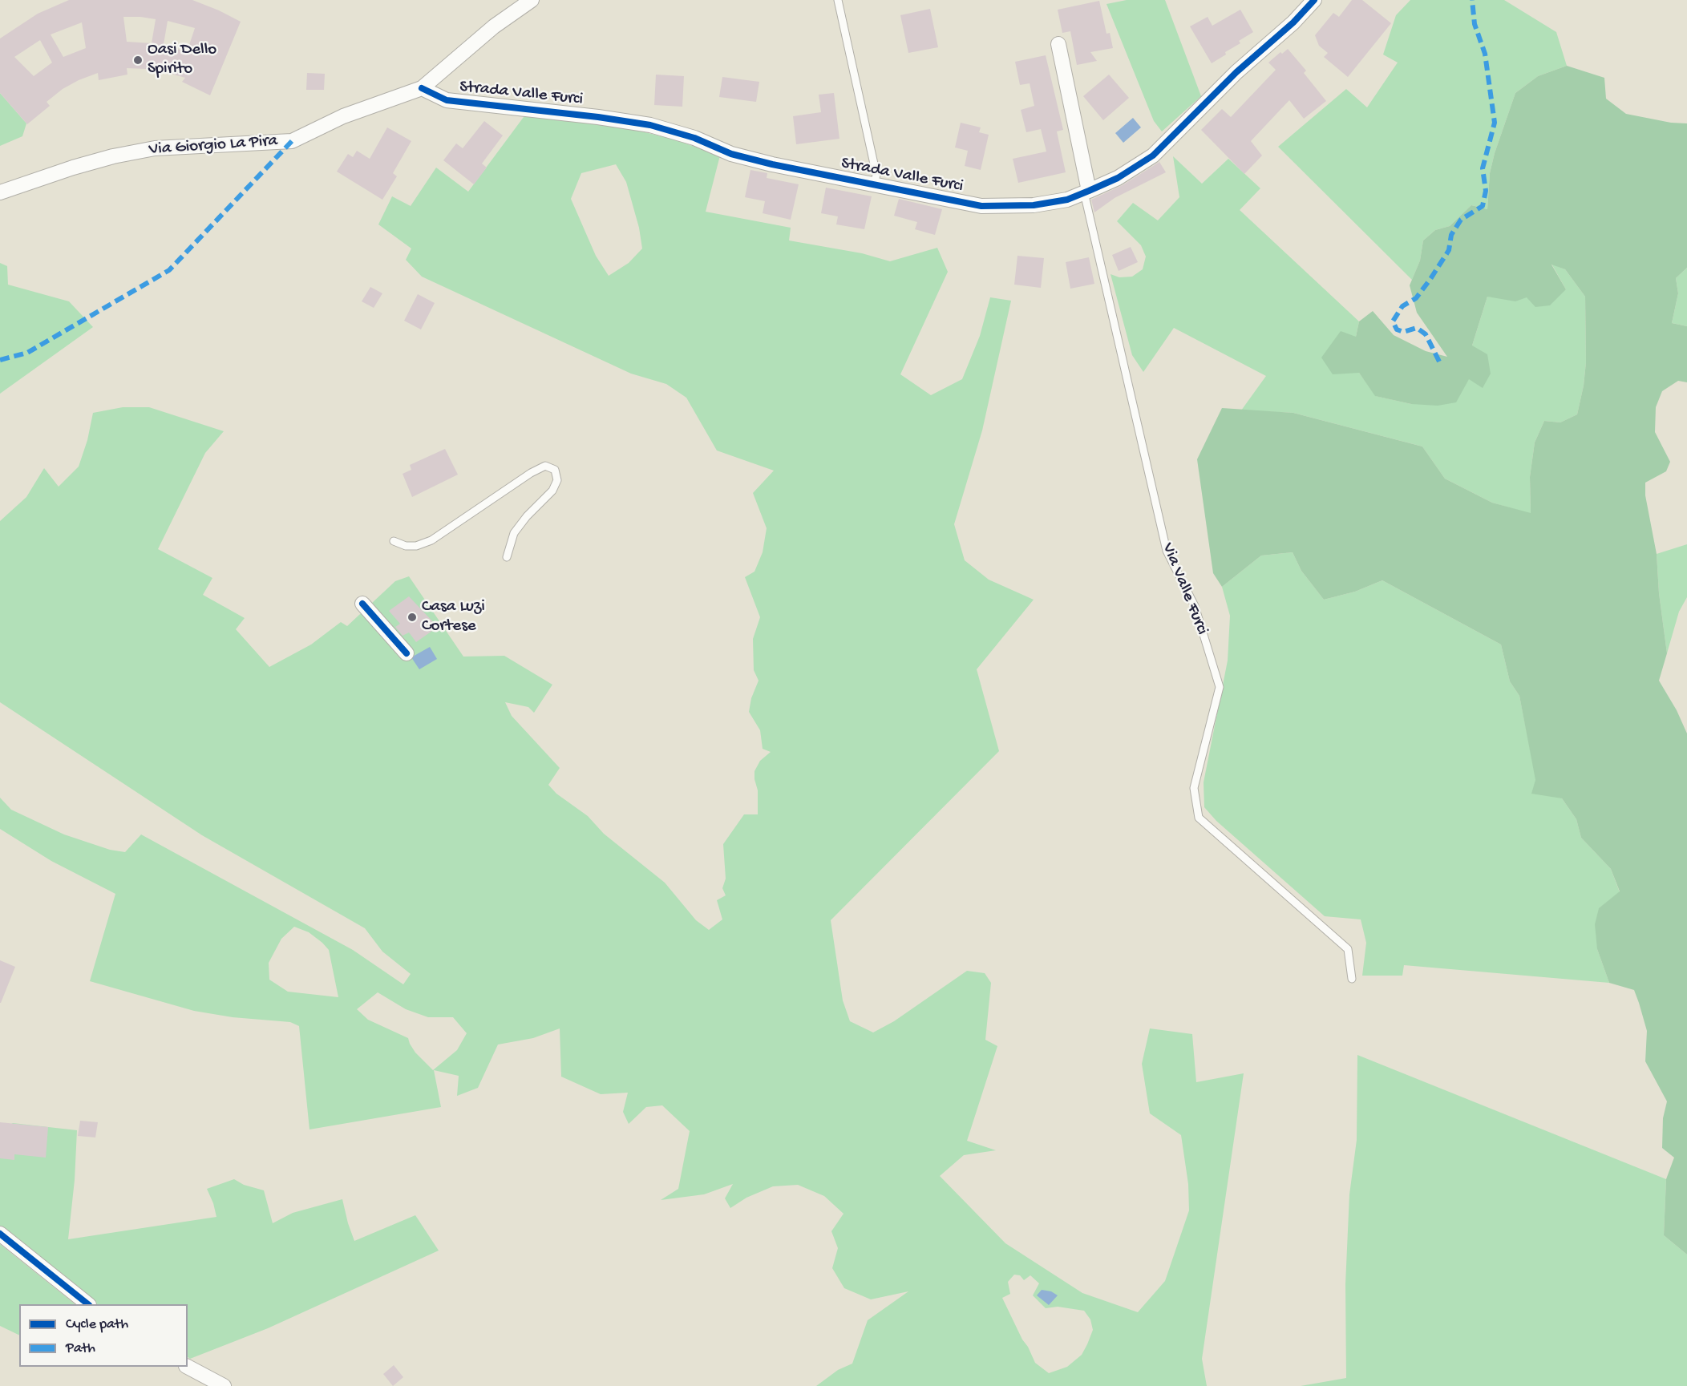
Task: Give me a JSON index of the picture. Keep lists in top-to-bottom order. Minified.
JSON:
{"streets":{"street":["Strada Valle Furci","Via Giorgio La Pira"],"lane":["Via Valle Furci"]},"crossings":[["Strada Valle Furci","Via Giorgio La Pira"],["Strada Valle Furci","Via Valle Furci"]],"places":["Oasi Dello Spirito","Casa Luzi Cortese"],"legend":["Cycle path","Path"]}
